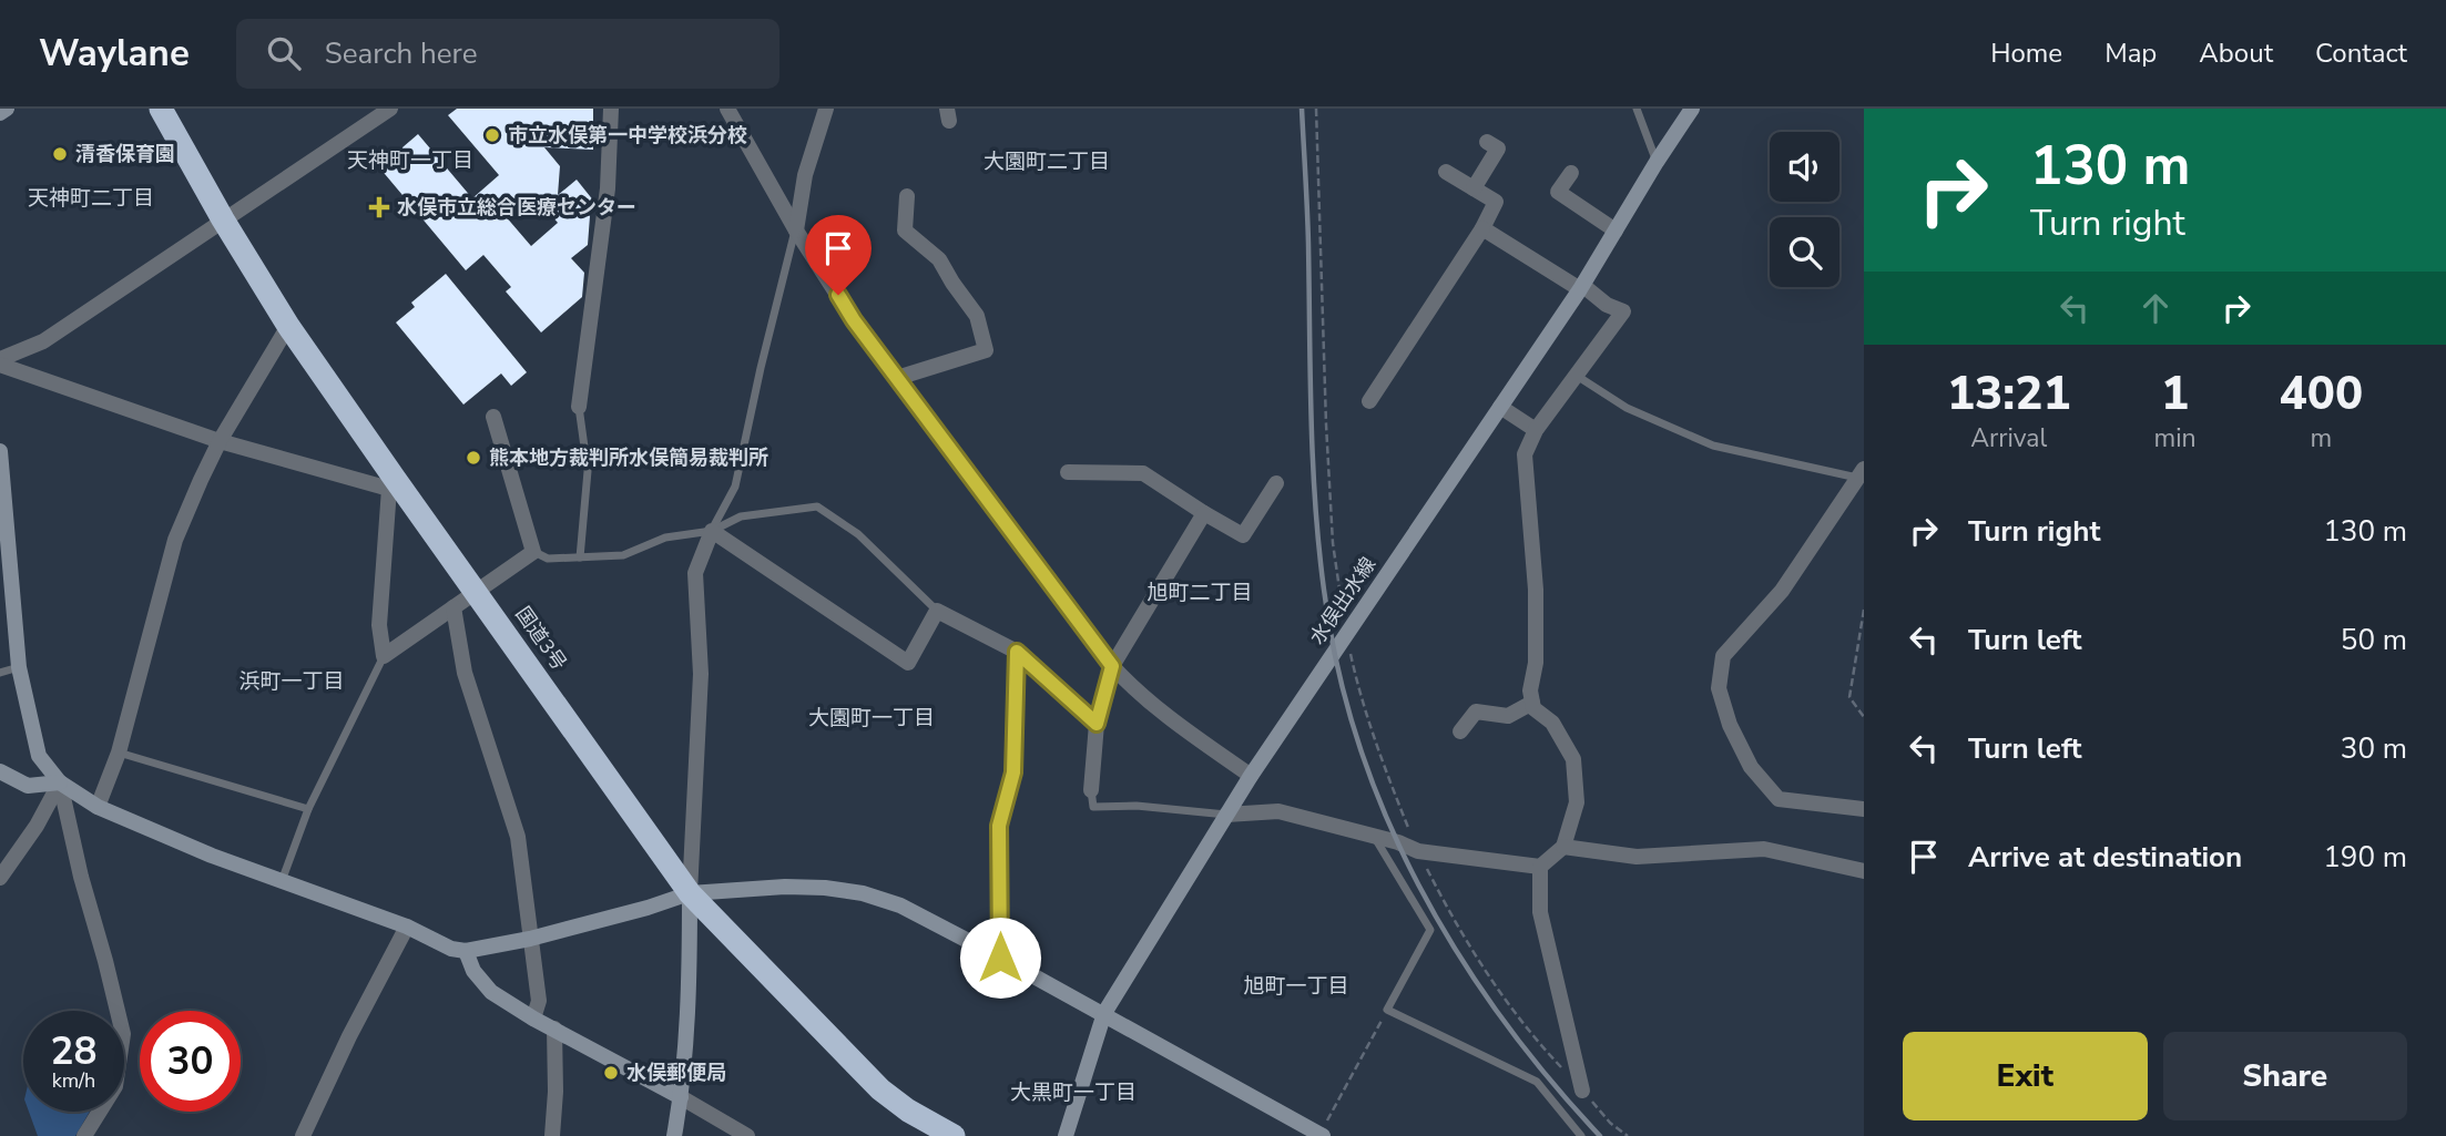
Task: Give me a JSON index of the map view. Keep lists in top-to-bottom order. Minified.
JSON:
{"streets":{"highway":["国道3号"],"street":["水俣出水線"]},"districts":["天神町一丁目","大園町二丁目","天神町二丁目","旭町二丁目","浜町一丁目","大園町一丁目","旭町一丁目","大黒町一丁目"],"places":{"other":["市立水俣第一中学校浜分校","清香保育園","熊本地方裁判所水俣簡易裁判所","水俣郵便局"],"health":["水俣市立総合医療センター"]},"page":{"header":"Waylane","search":"Search here","nav":["Home","Map","About","Contact"],"turn":["130 m","Turn right"],"eta":["13:21","Arrival","1","min","400","m"],"list":[{"name":"Turn right","value":"130 m"},{"name":"Turn left","value":"50 m"},{"name":"Turn left","value":"30 m"},{"name":"Arrive at destination","value":"190 m"}],"speed":"28 km/h","limit":"30","buttons":["Exit","Share"]}}
